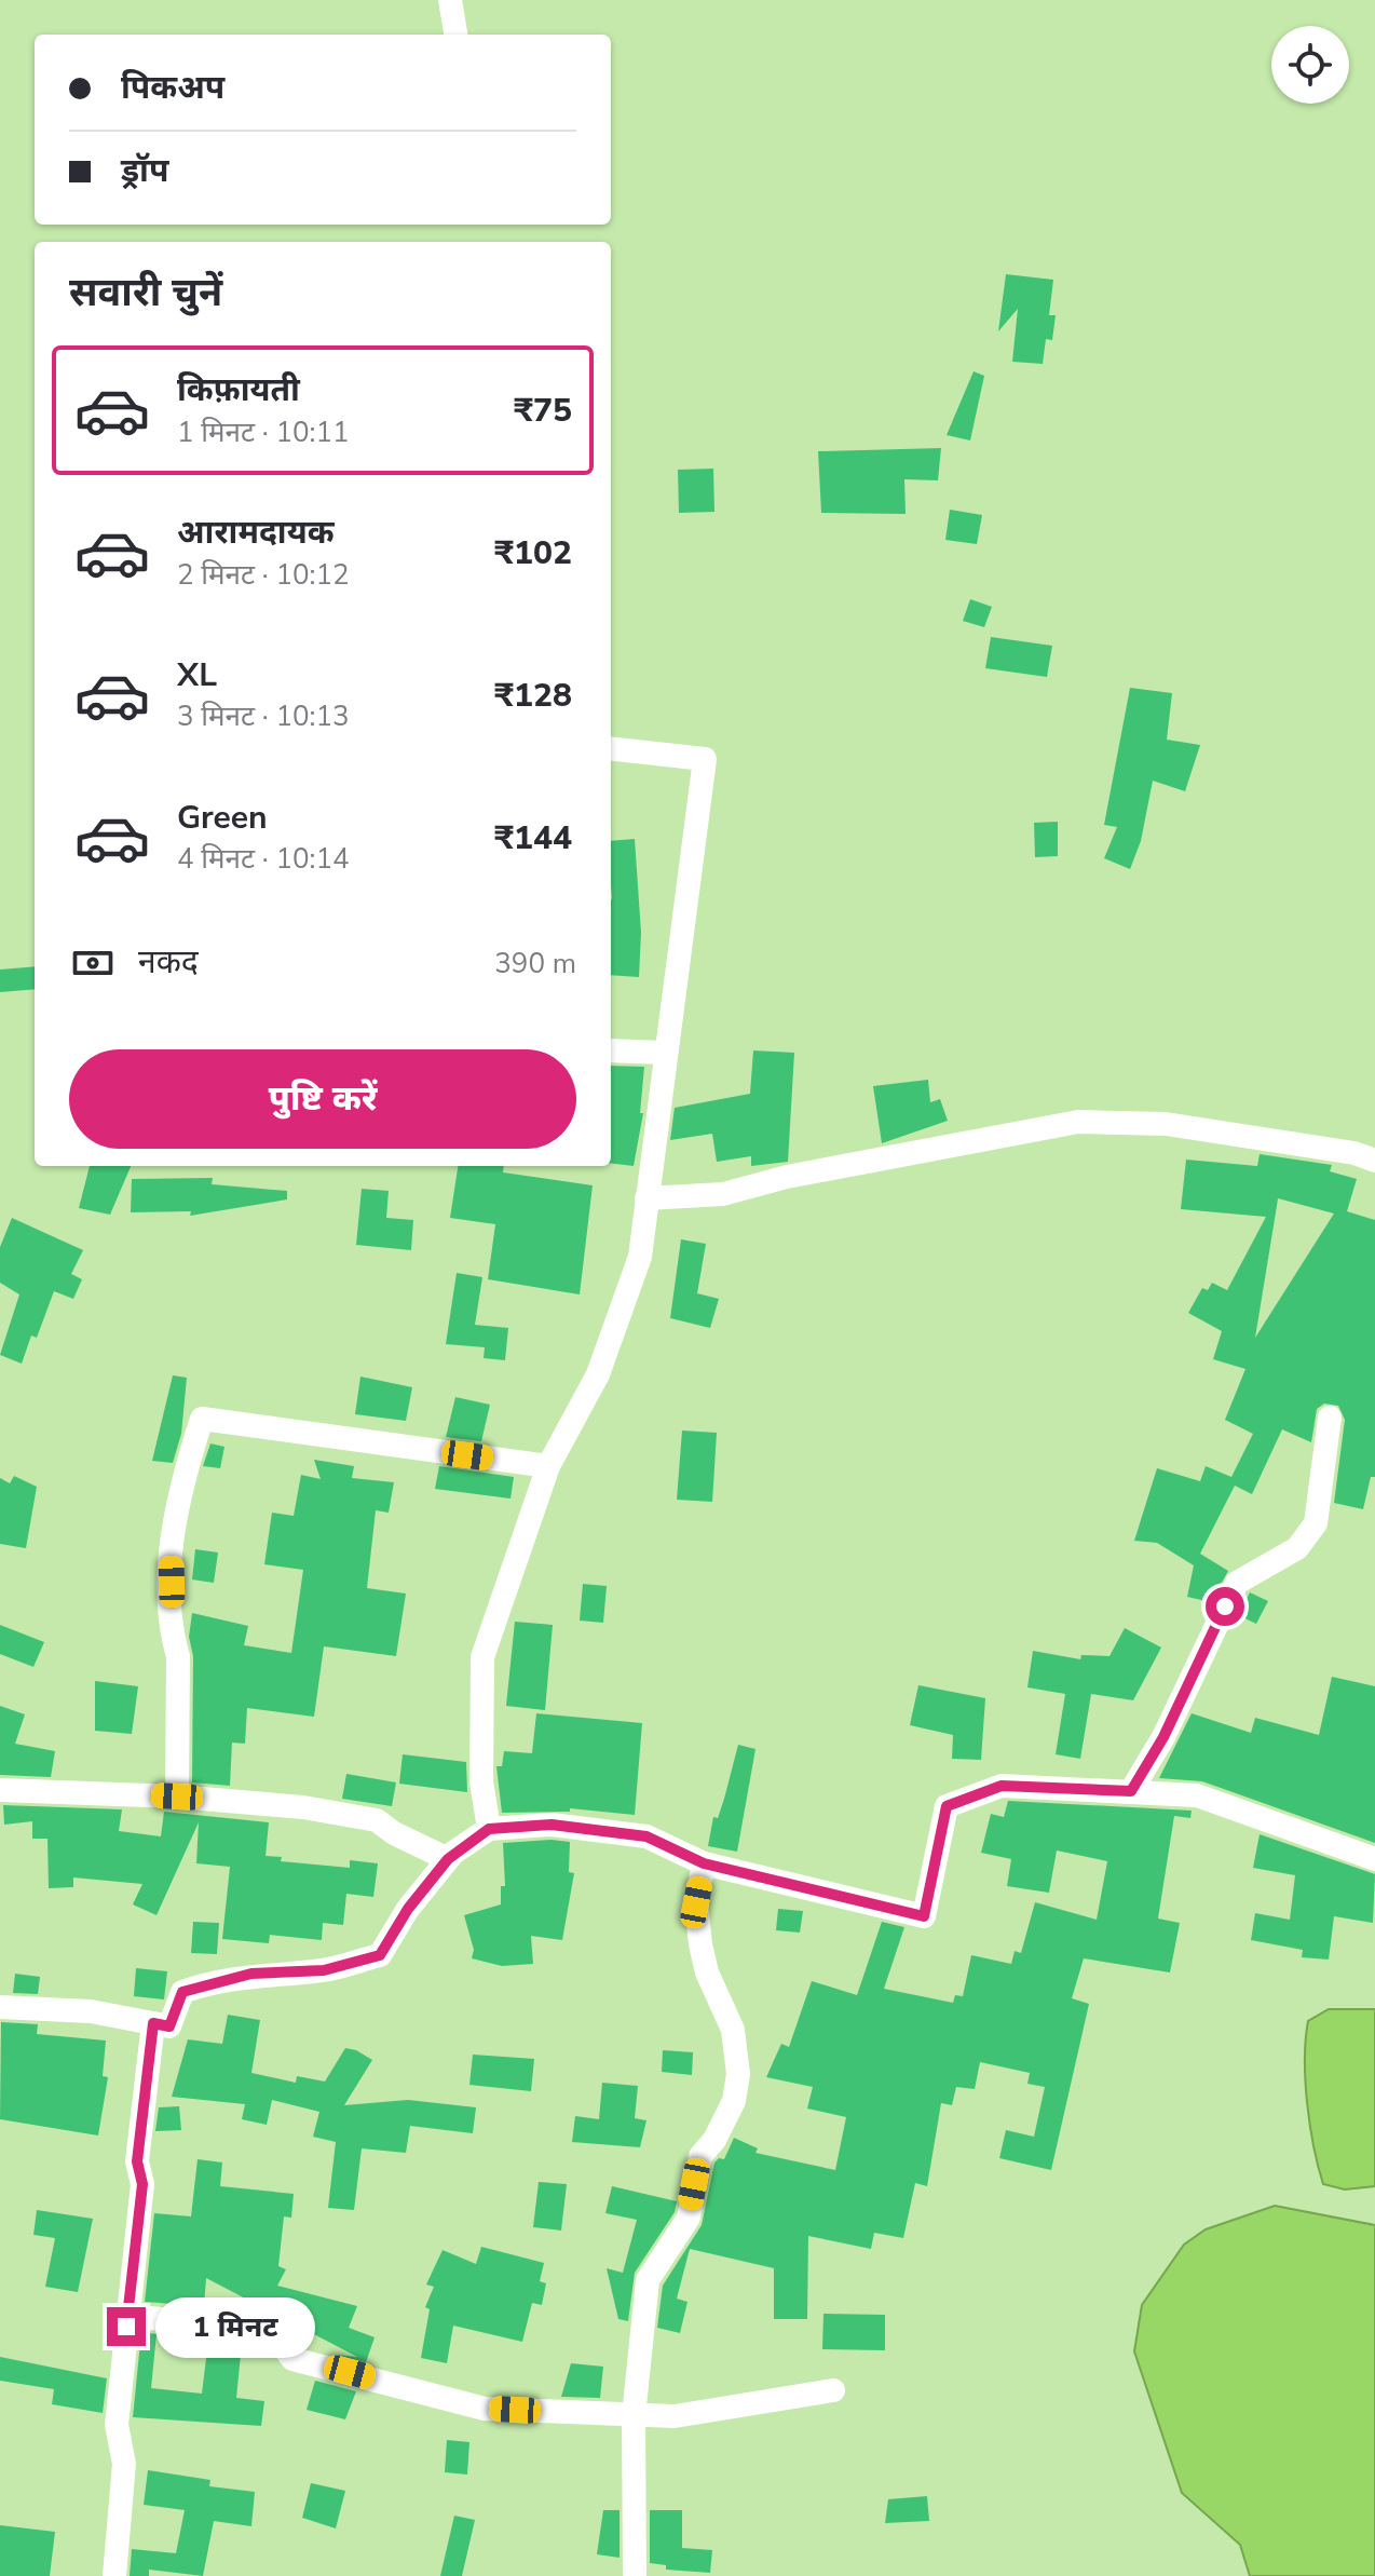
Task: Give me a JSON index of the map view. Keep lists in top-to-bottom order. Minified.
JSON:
{"page":{"banner":["पिकअप","ड्रॉप"],"heading":"सवारी चुनें","list":[{"name":"किफ़ायती","note":"1 मिनट · 10:11","value":"₹75"},{"name":"आरामदायक","note":"2 मिनट · 10:12","value":"₹102"},{"name":"XL","note":"3 मिनट · 10:13","value":"₹128"},{"name":"Green","note":"4 मिनट · 10:14","value":"₹144"}],"pay":["नकद","390 m"],"buttons":"पुष्टि करें","bubble":"1 मिनट"}}
